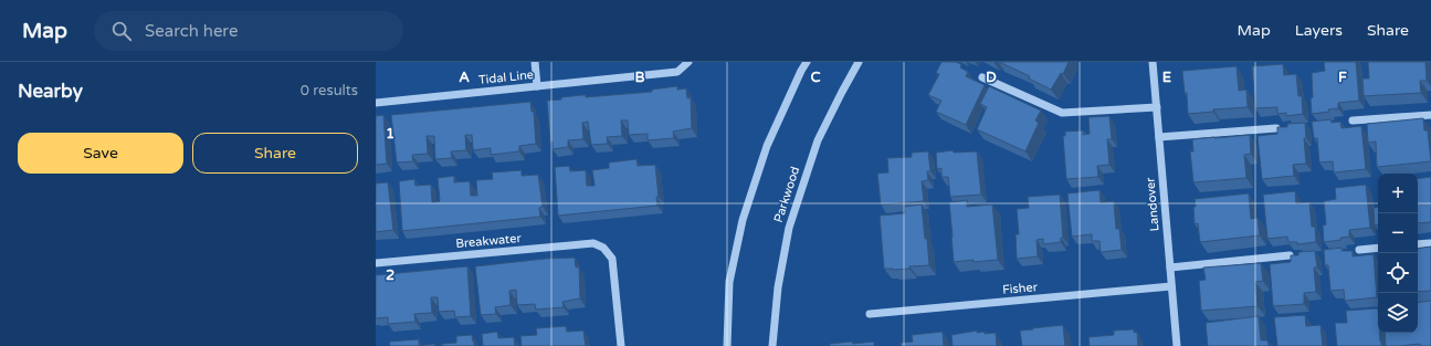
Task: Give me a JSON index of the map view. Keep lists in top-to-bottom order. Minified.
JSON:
{"streets":{"street":["Tidal Line","Parkwood","Landover","Breakwater","Fisher"]},"crossings":[["Landover","Fisher"]],"page":{"header":"Map","search":"Search here","nav":["Map","Layers","Share"],"heading":["Nearby","0 results"],"buttons":["Save","Share"],"map_buttons":["+","−"]},"grid":{"columns":["A","B","C","D","E","F"],"rows":["1","2"]}}
